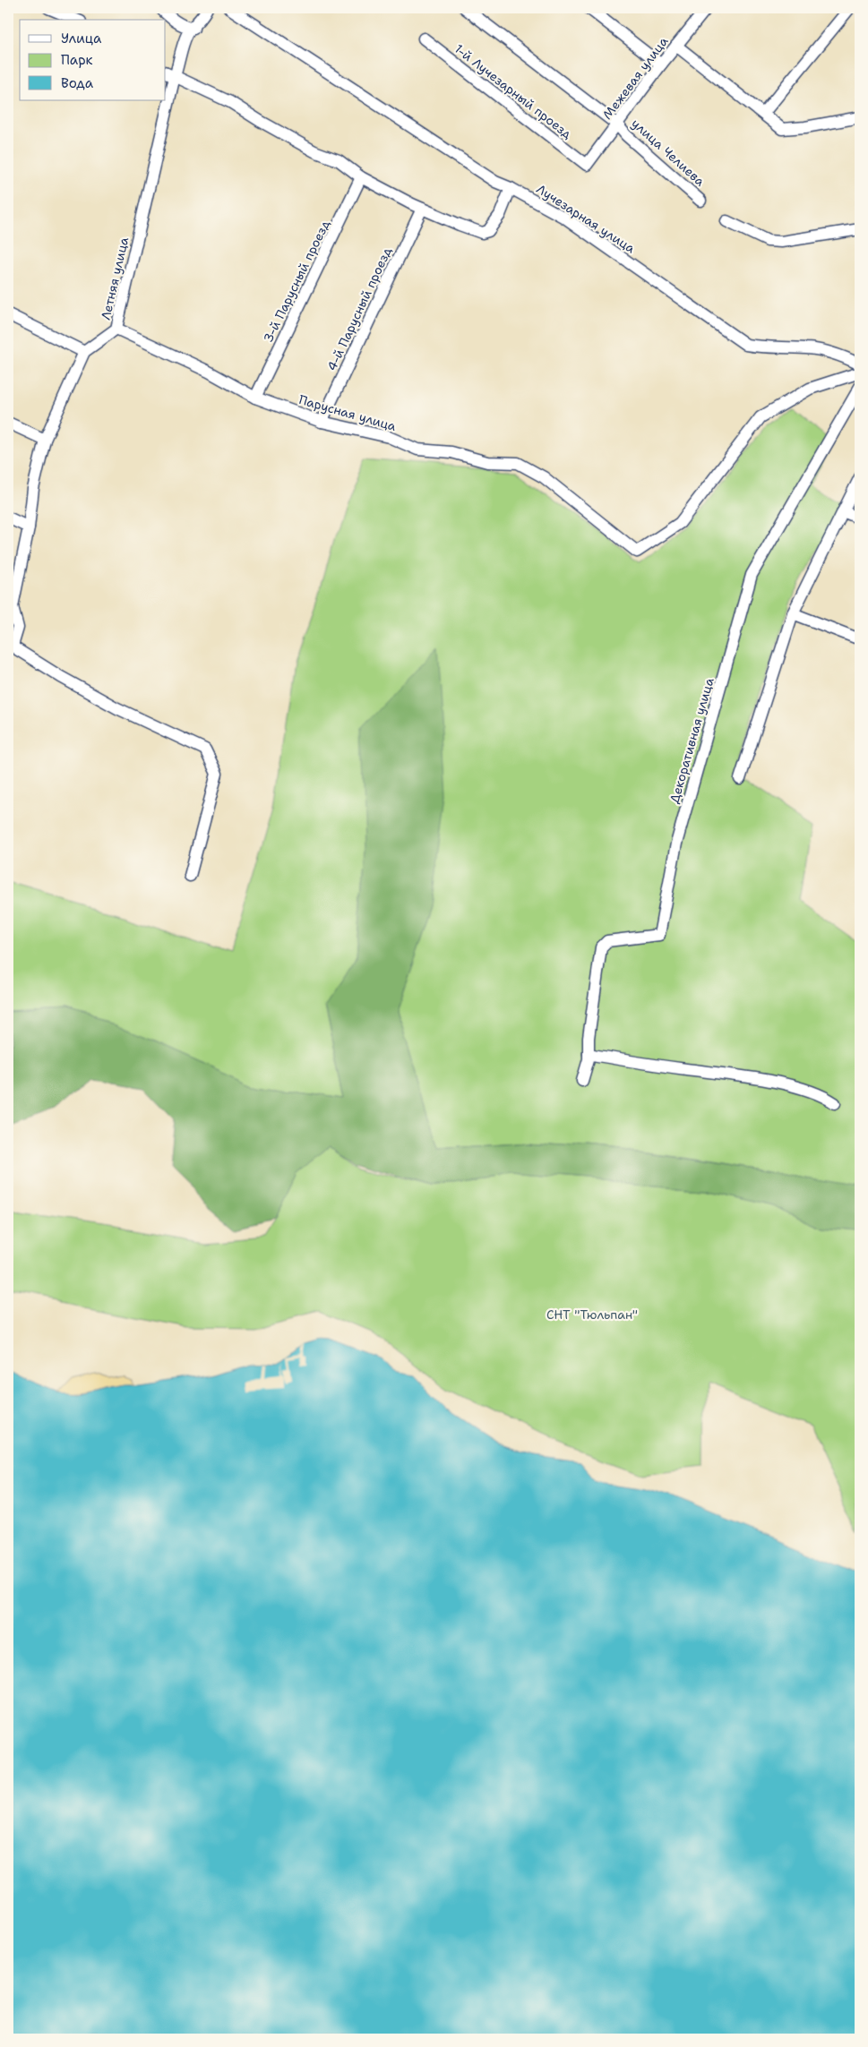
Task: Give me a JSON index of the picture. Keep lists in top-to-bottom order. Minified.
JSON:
{"streets":{"street":["Межевая улица","1-й Лучезарный проезд","улица Челиева","Лучезарная улица","Летняя улица","3-й Парусный проезд","4-й Парусный проезд","Парусная улица","Декоративная улица"]},"crossings":[["Межевая улица","1-й Лучезарный проезд"],["Межевая улица","улица Челиева"],["Летняя улица","Парусная улица"],["3-й Парусный проезд","Парусная улица"],["4-й Парусный проезд","Парусная улица"]],"parks":["СНТ \"Тюльпан\""],"legend":["Улица","Парк","Вода"]}
